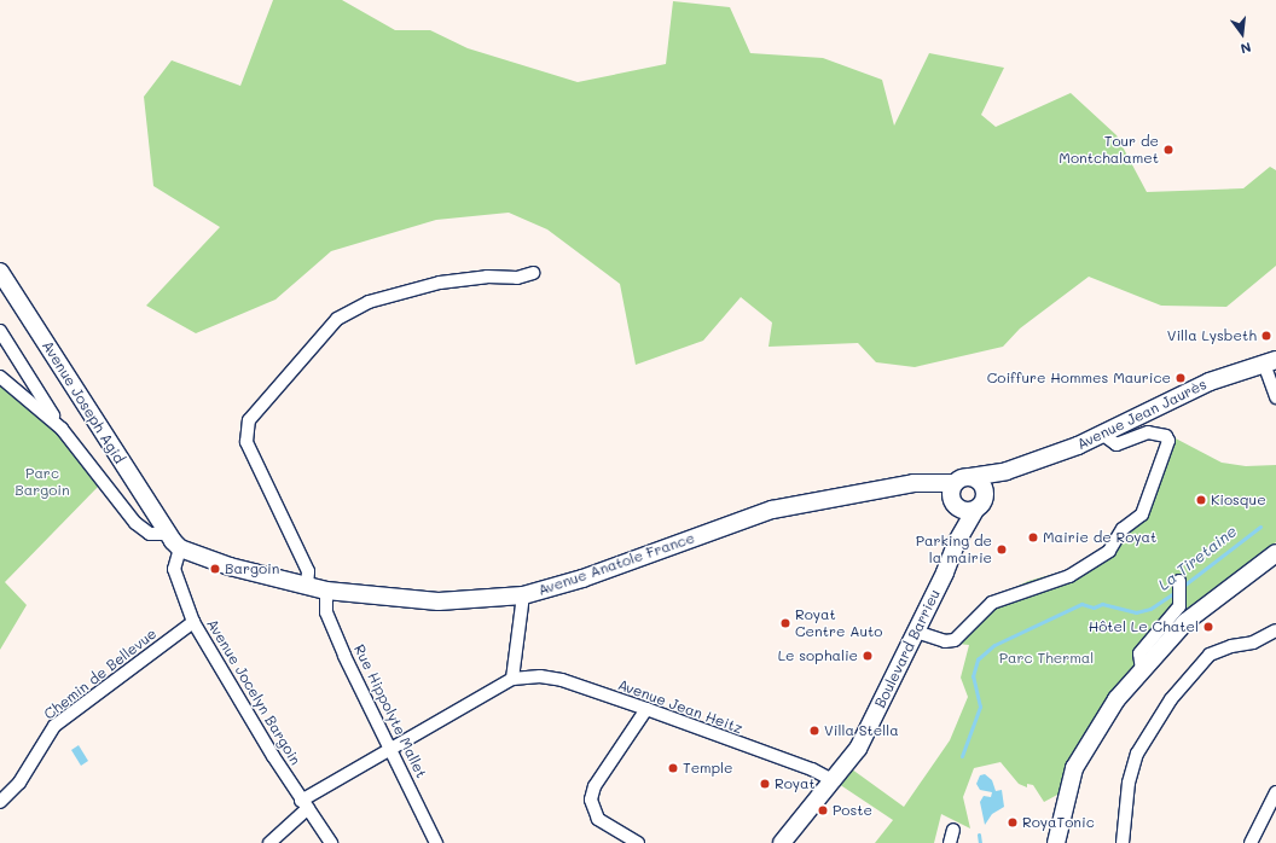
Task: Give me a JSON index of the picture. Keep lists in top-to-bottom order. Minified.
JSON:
{"streets":{"main road":["Avenue Joseph Agid","Avenue Jean Jaurès","Avenue Anatole France","Boulevard Barrieu"],"street":["Chemin de Bellevue","Avenue Jocelyn Bargoin","Avenue Jean Heitz","Rue Hippolyte Mallet"]},"crossings":[["Avenue Joseph Agid","Avenue Anatole France"],["Avenue Jean Jaurès","Avenue Anatole France"],["Avenue Jean Jaurès","Boulevard Barrieu"],["Avenue Anatole France","Boulevard Barrieu"],["Avenue Anatole France","Avenue Jocelyn Bargoin"],["Avenue Anatole France","Rue Hippolyte Mallet"],["Boulevard Barrieu","Avenue Jean Heitz"],["Chemin de Bellevue","Avenue Jocelyn Bargoin"],["Avenue Jocelyn Bargoin","Avenue Jean Heitz"],["Avenue Jean Heitz","Rue Hippolyte Mallet"]],"water":["La Tiretaine"],"parks":["Parc Bargoin","Parc Thermal"],"places":["Tour de Montchalamet","Villa Lysbeth","Coiffure Hommes Maurice","Kiosque","Mairie de Royat","Parking de la mairie","Bargoin","Royat Centre Auto","Hôtel Le Chatel","Le sophalie","Villa Stella","Temple","Royat","Poste","RoyaTonic"],"north":"bottom"}
